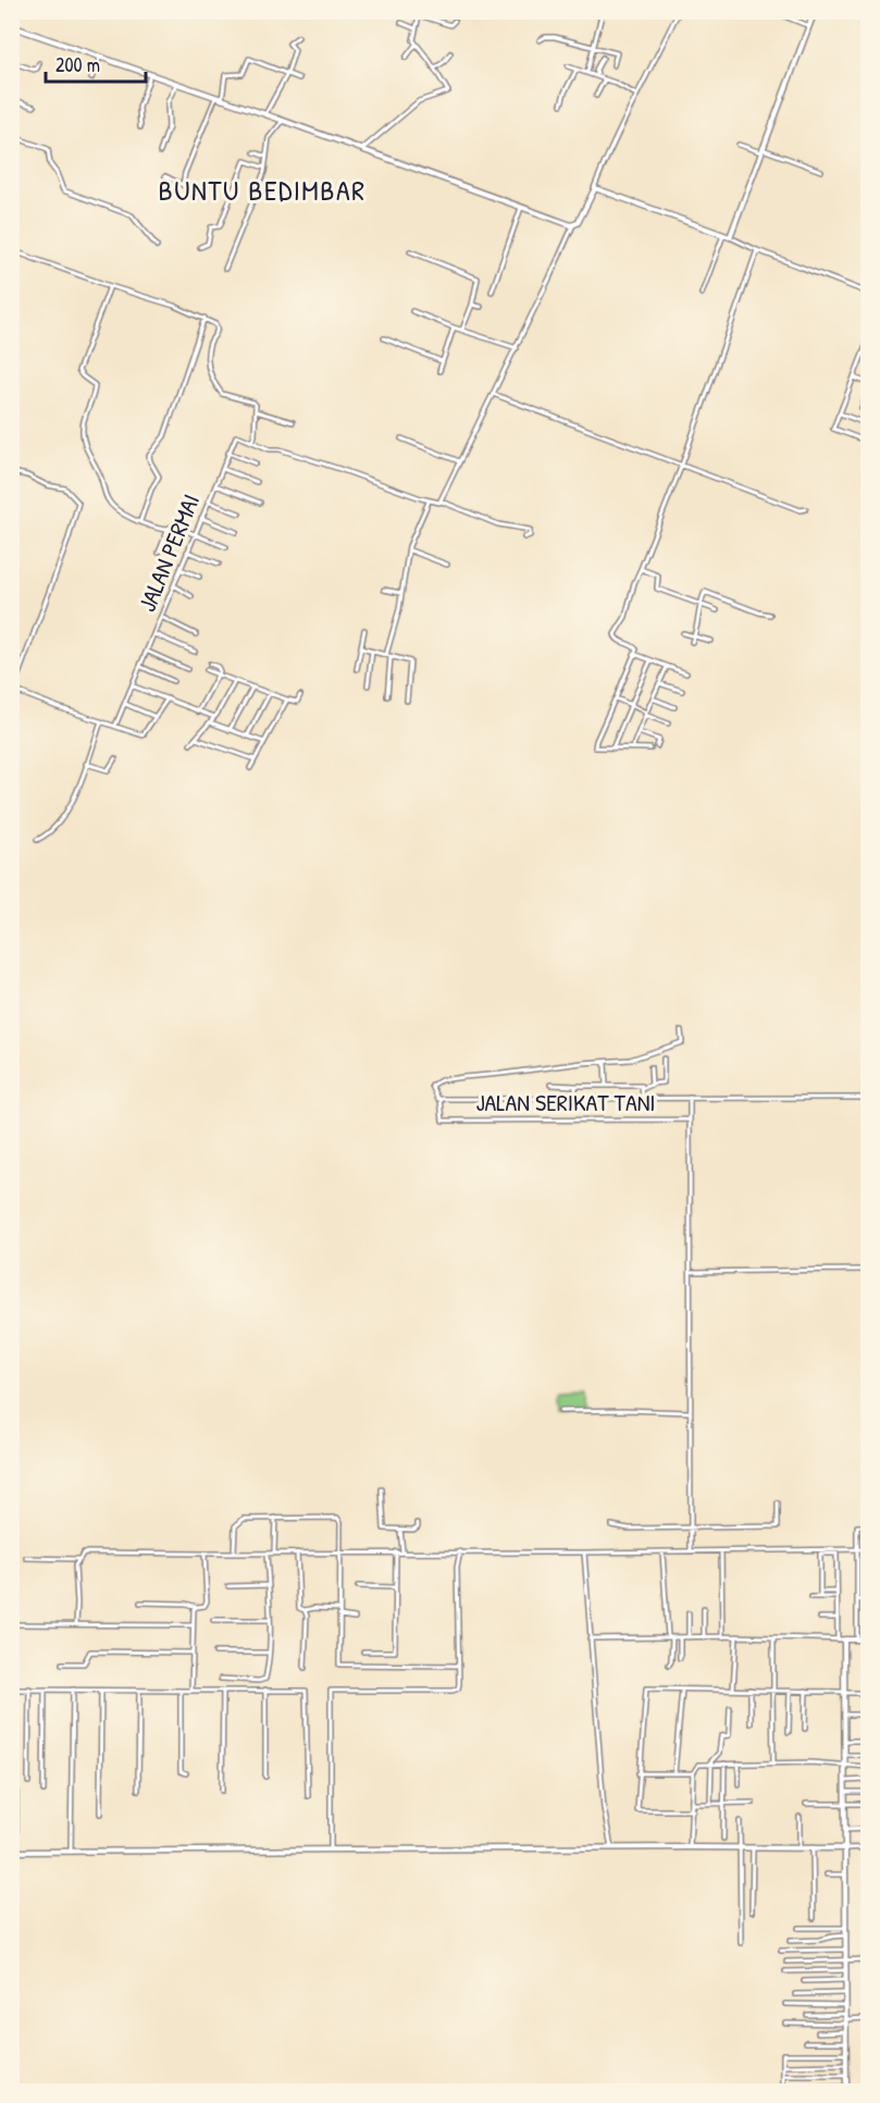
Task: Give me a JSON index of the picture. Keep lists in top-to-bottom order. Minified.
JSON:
{"streets":{"street":["JALAN PERMAI","JALAN SERIKAT TANI"]},"districts":["BUNTU BEDIMBAR"],"scale_bar":"200 m"}
